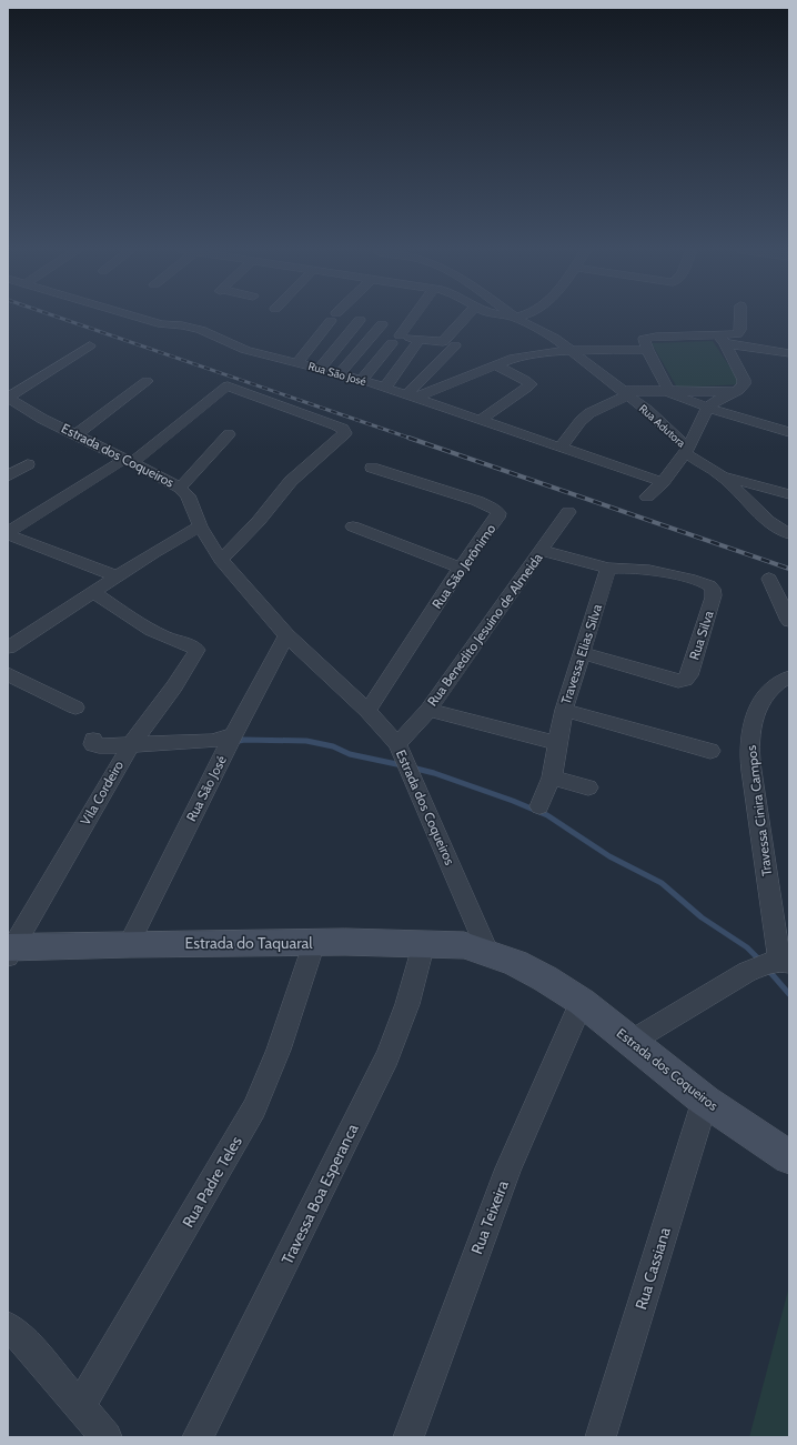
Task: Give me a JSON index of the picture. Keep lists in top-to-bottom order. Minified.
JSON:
{"streets":{"street":["Rua São José","Rua Adutora","Estrada dos Coqueiros","Rua São Jerônimo","Rua Benedito Jesuino de Almeida","Rua Silva","Travessa Elias Silva","Vila Cordeiro","Travessa Cinira Campos","Estrada do Taquaral","Rua Padre Teles","Travessa Boa Esperanca","Rua Teixeira","Rua Cassiana"]},"crossings":[["Rua São José","Estrada dos Coqueiros"],["Rua São José","Estrada do Taquaral"],["Estrada dos Coqueiros","Rua São Jerônimo"],["Estrada dos Coqueiros","Rua Benedito Jesuino de Almeida"],["Estrada dos Coqueiros","Estrada do Taquaral"],["Estrada dos Coqueiros","Rua Teixeira"],["Estrada dos Coqueiros","Rua Cassiana"],["Rua Silva","Travessa Elias Silva"],["Vila Cordeiro","Estrada do Taquaral"],["Estrada do Taquaral","Rua Padre Teles"],["Estrada do Taquaral","Travessa Boa Esperanca"]]}
